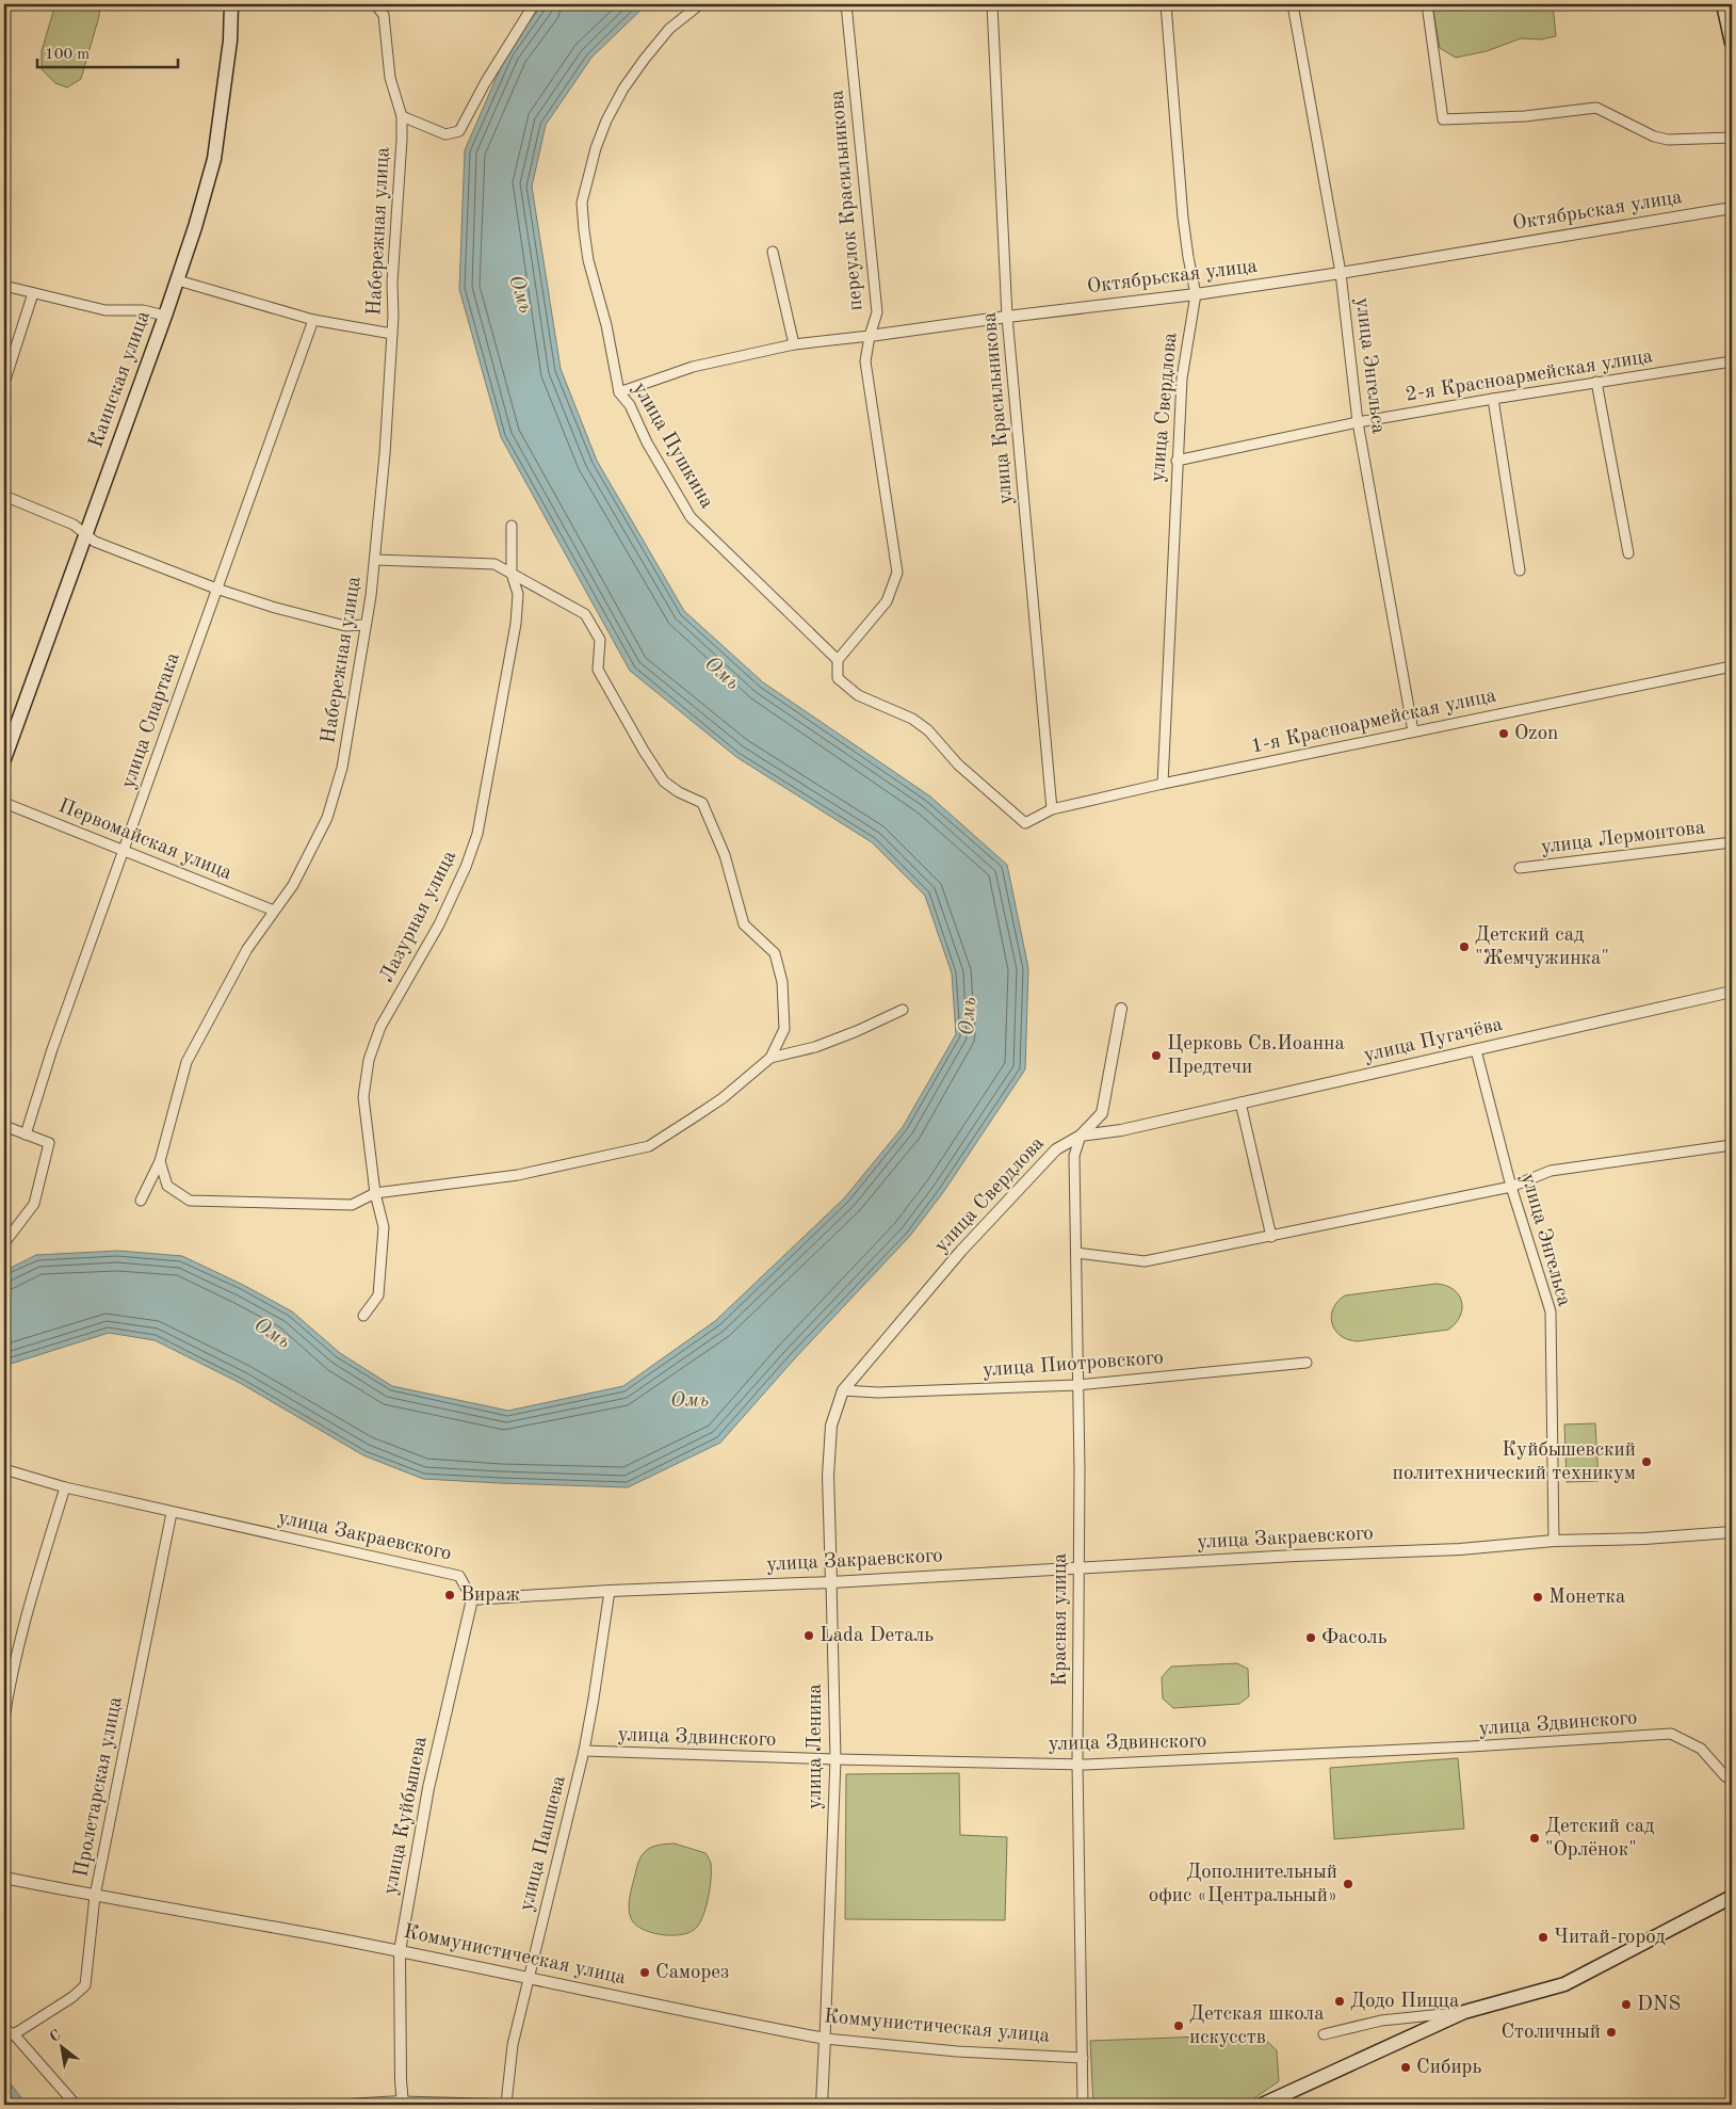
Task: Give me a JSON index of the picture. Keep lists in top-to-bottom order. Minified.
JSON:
{"streets":{"main road":["Каинская улица"],"street":["переулок Красильникова","Октябрьская улица","Набережная улица","улица Энгельса","2-я Красноармейская улица","улица Свердлова","улица Красильникова","улица Пушкина","улица Спартака","1-я Красноармейская улица","улица Лермонтова","Первомайская улица","Лазурная улица","улица Пугачёва","улица Пиотровского","улица Закраевского","Красная улица","улица Здвинского","улица Ленина","Пролетарская улица","улица Куйбышева","улица Папшева","Коммунистическая улица"]},"crossings":[["переулок Красильникова","Октябрьская улица"],["переулок Красильникова","улица Пушкина"],["переулок Красильникова","1-я Красноармейская улица"],["Октябрьская улица","улица Энгельса"],["Октябрьская улица","улица Свердлова"],["Октябрьская улица","улица Красильникова"],["Октябрьская улица","улица Пушкина"],["Набережная улица","Первомайская улица"],["улица Энгельса","2-я Красноармейская улица"],["улица Энгельса","1-я Красноармейская улица"],["улица Энгельса","улица Пугачёва"],["улица Энгельса","улица Закраевского"],["2-я Красноармейская улица","улица Свердлова"],["улица Свердлова","1-я Красноармейская улица"],["улица Свердлова","улица Пугачёва"],["улица Свердлова","улица Пиотровского"],["улица Свердлова","Красная улица"],["улица Свердлова","улица Ленина"],["улица Красильникова","1-я Красноармейская улица"],["улица Пушкина","1-я Красноармейская улица"],["улица Спартака","Первомайская улица"],["улица Пугачёва","Красная улица"],["улица Пиотровского","Красная улица"],["улица Пиотровского","улица Ленина"],["улица Закраевского","Красная улица"],["улица Закраевского","улица Ленина"],["улица Закраевского","Пролетарская улица"],["улица Закраевского","улица Куйбышева"],["улица Закраевского","улица Папшева"],["Красная улица","улица Здвинского"],["Красная улица","Коммунистическая улица"],["улица Здвинского","улица Ленина"],["улица Здвинского","улица Папшева"],["улица Ленина","Коммунистическая улица"],["Пролетарская улица","Коммунистическая улица"],["улица Куйбышева","Коммунистическая улица"],["улица Папшева","Коммунистическая улица"]],"water":["Омь"],"places":["Ozon","Детский сад \"Жемчужинка\"","Церковь Св.Иоанна Предтечи","Куйбышевский политехнический техникум","Вираж","Монетка","Lada Dеталь","Фасоль","Детский сад \"Орлёнок\"","Дополнительный офис «Центральный»","Читай-город","Саморез","Додо Пицца","DNS","Детская школа искусств","Столичный","Сибирь"],"scale_bar":"100 m","north":"top left"}
